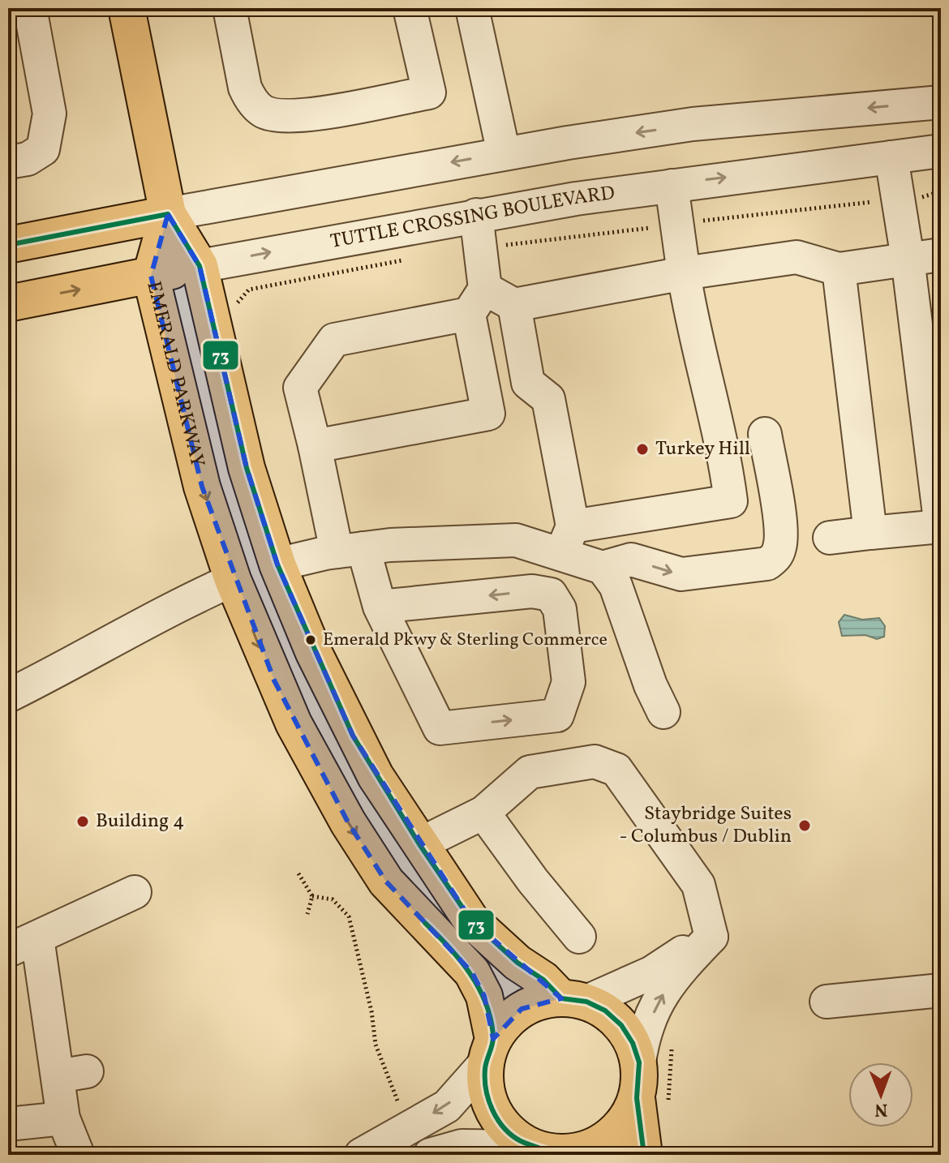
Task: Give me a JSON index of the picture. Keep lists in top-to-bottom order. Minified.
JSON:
{"streets":{"main road":["TUTTLE CROSSING BOULEVARD","EMERALD PARKWAY"]},"crossings":[["TUTTLE CROSSING BOULEVARD","EMERALD PARKWAY"]],"places":["Turkey Hill","Emerald Pkwy & Sterling Commerce","Building 4","Staybridge Suites - Columbus / Dublin"],"lines":["transit line 73"],"north":"bottom"}
